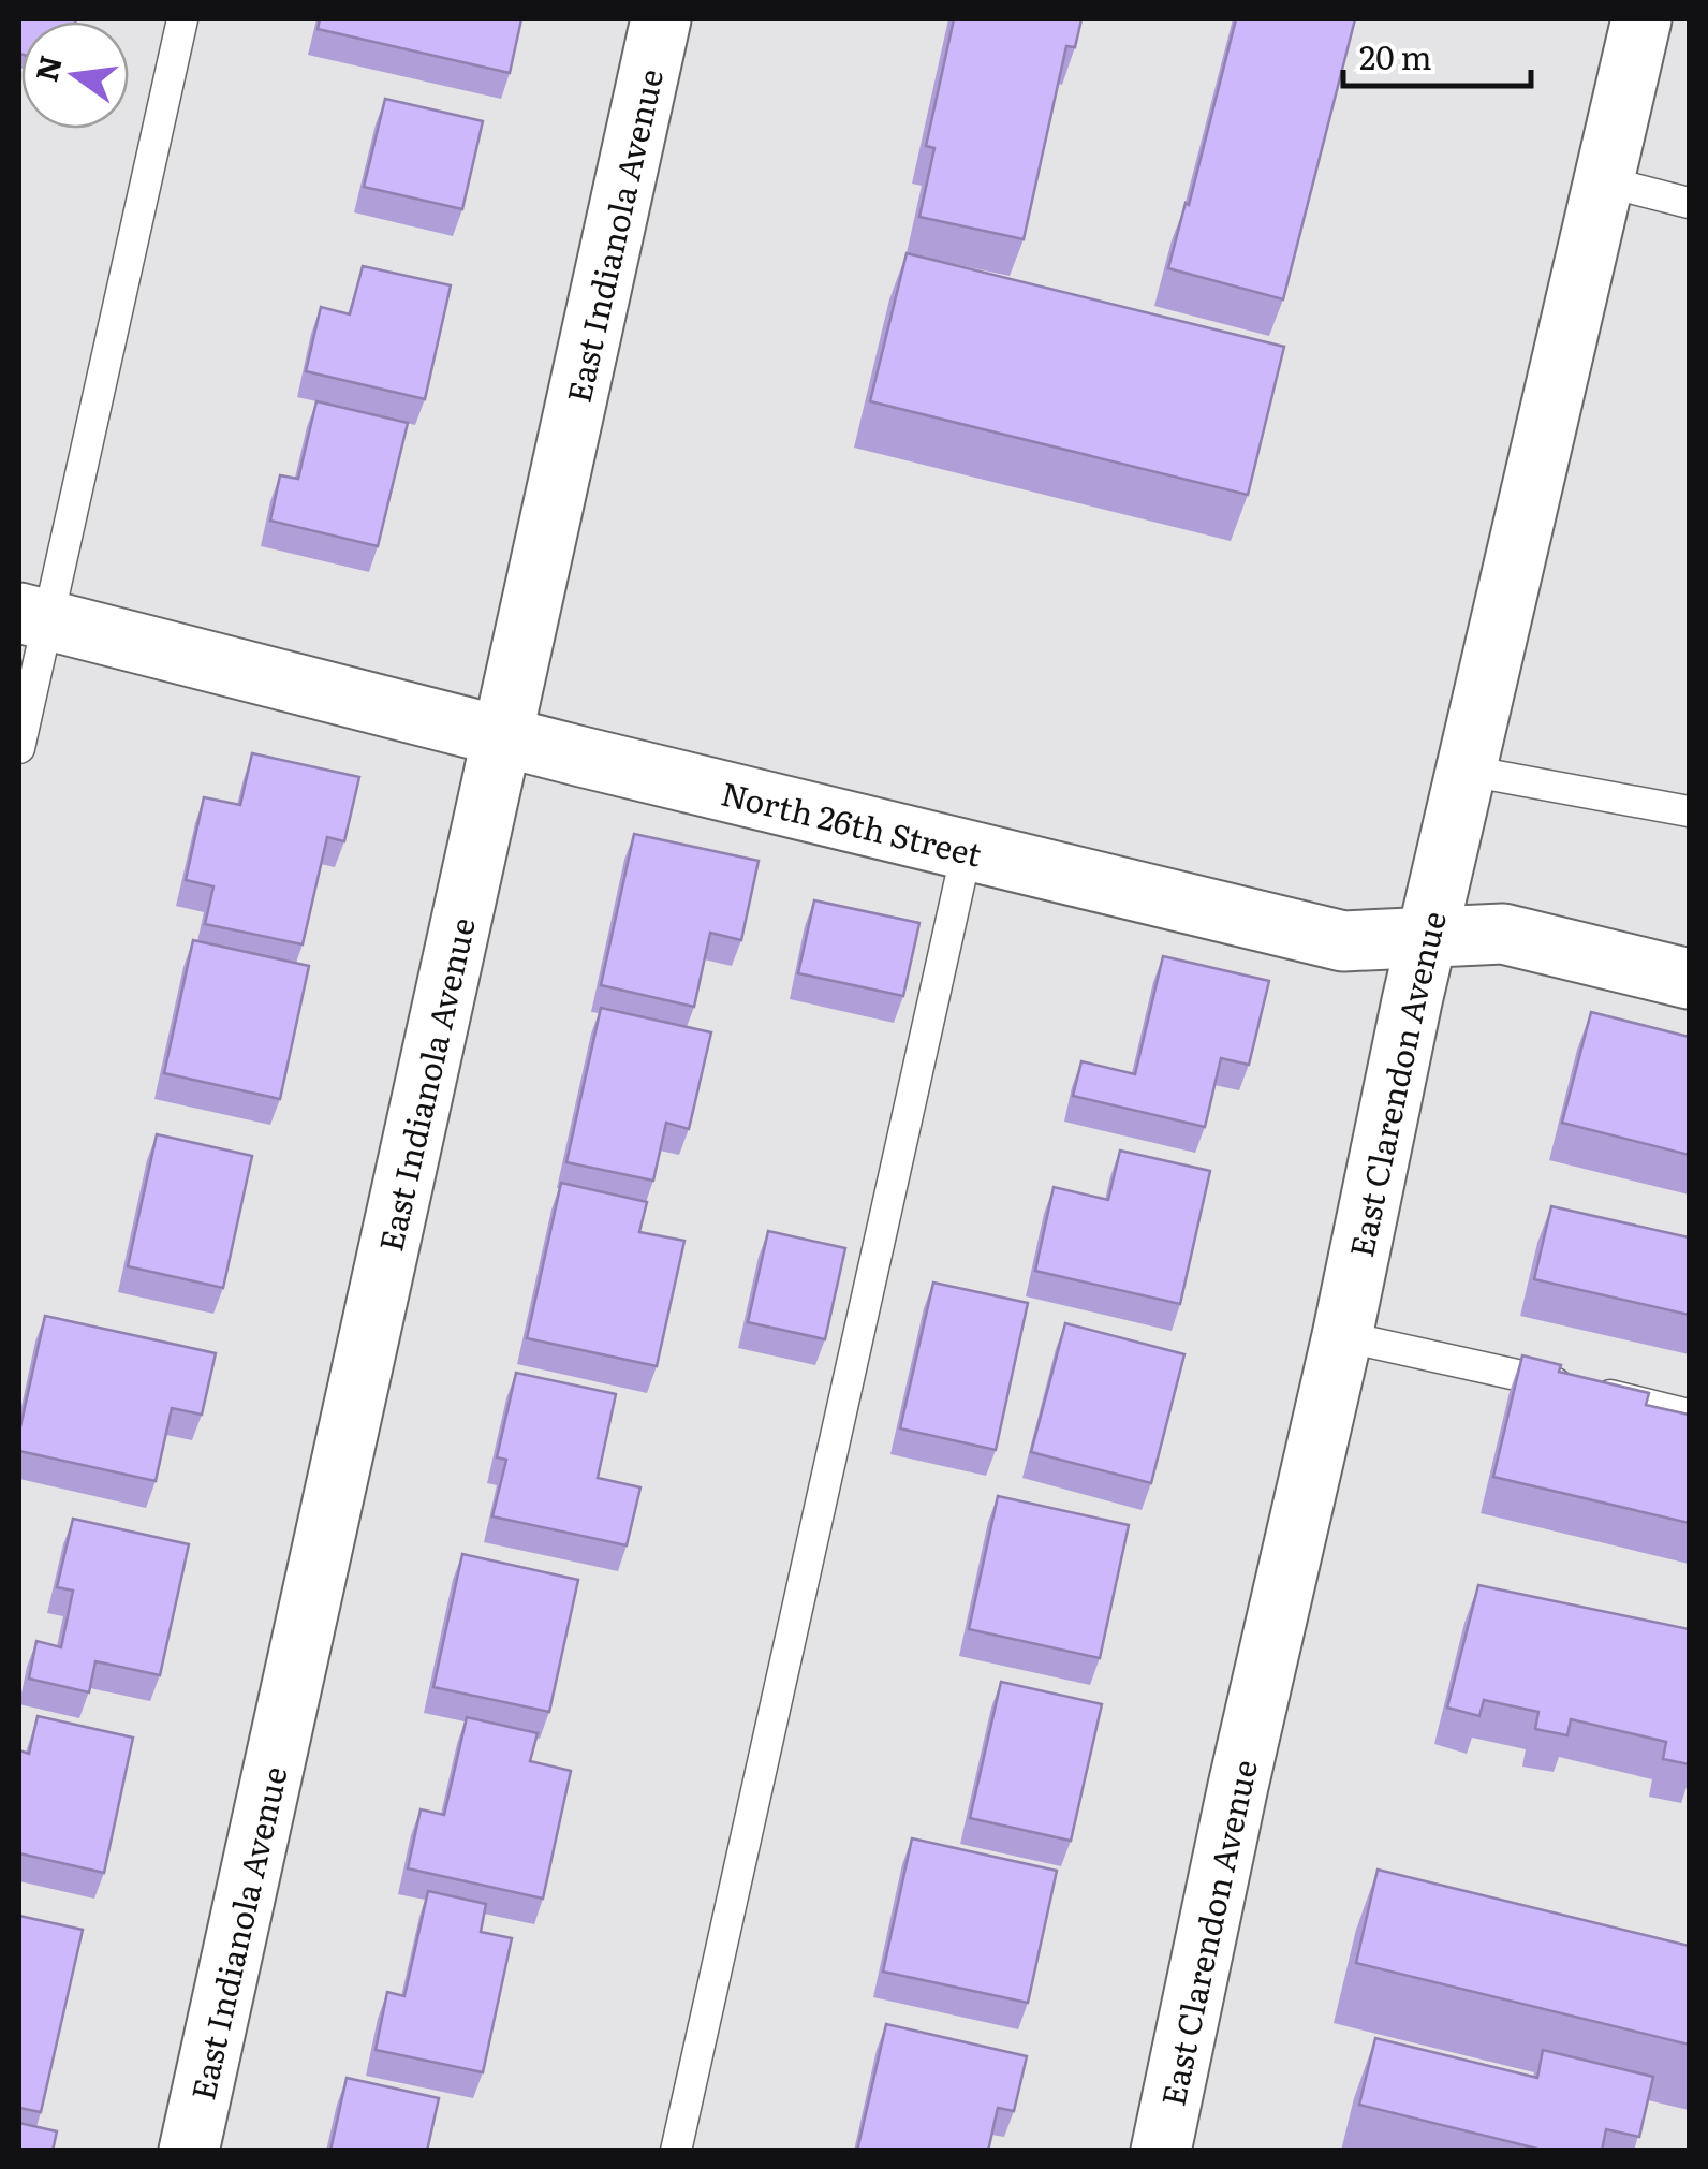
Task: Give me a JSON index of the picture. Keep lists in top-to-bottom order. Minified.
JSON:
{"streets":{"street":["East Indianola Avenue","North 26th Street","East Clarendon Avenue"]},"crossings":[["East Indianola Avenue","North 26th Street"],["North 26th Street","East Clarendon Avenue"]],"scale_bar":"20 m","north":"left"}
